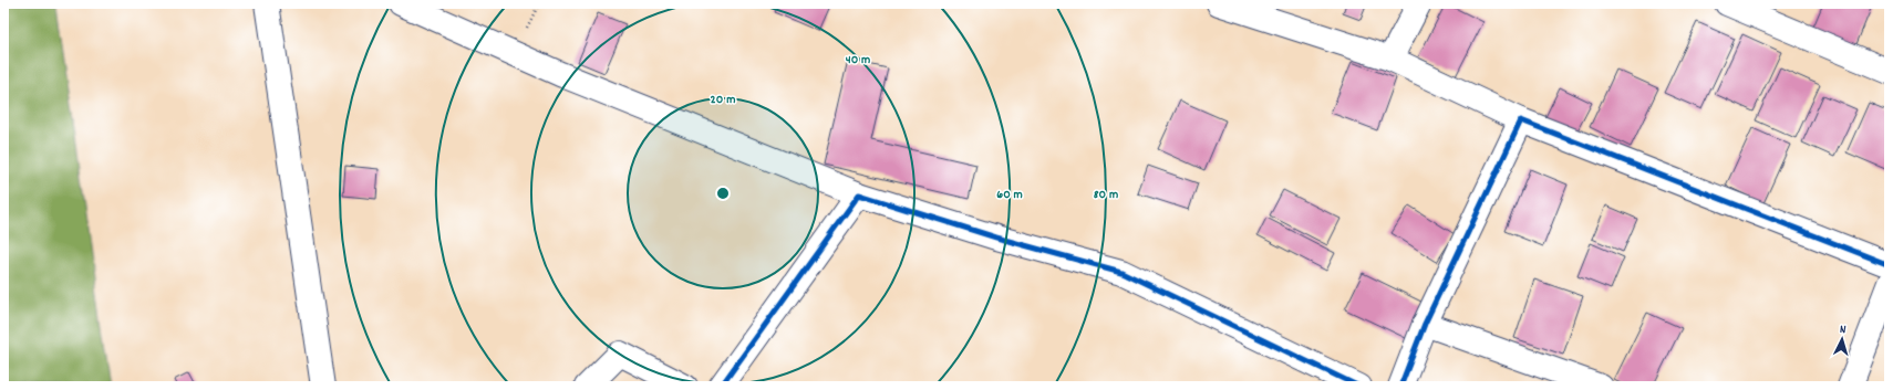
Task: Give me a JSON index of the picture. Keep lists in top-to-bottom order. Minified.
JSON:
{"north":"top","rings":["40 m","20 m","60 m","80 m"]}
